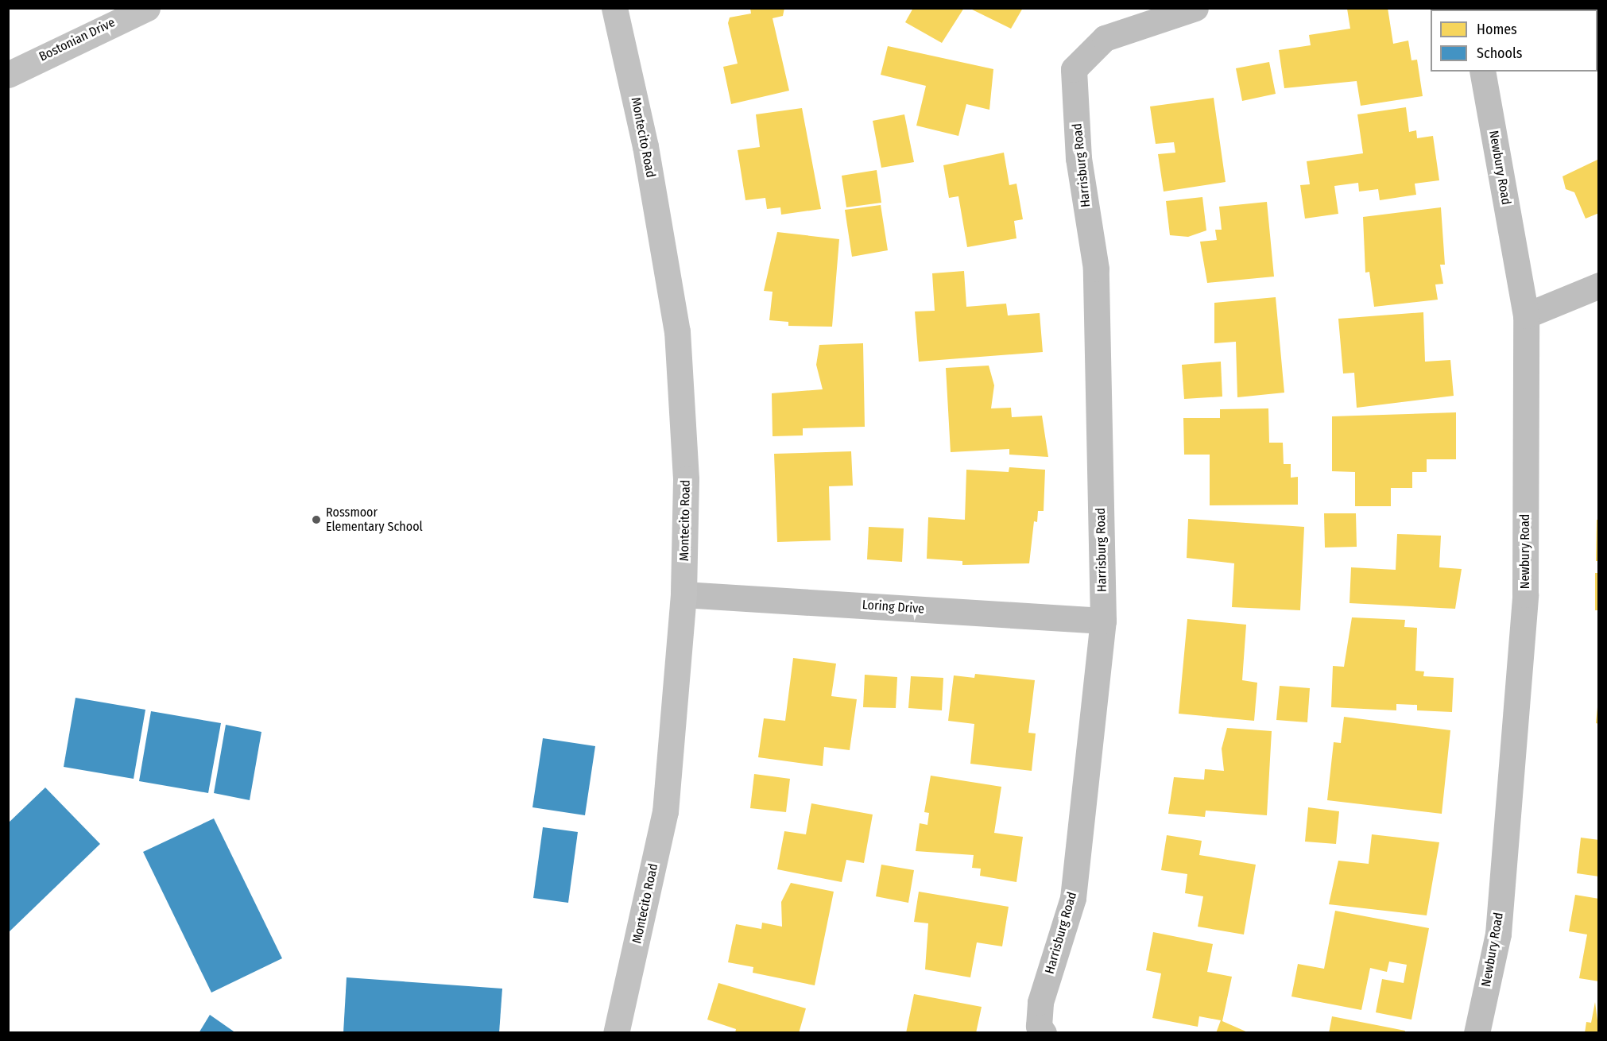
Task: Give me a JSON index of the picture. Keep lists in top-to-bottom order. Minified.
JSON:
{"streets":{"street":["Bostonian Drive","Montecito Road","Harrisburg Road","Newbury Road","Loring Drive"]},"crossings":[["Montecito Road","Loring Drive"],["Harrisburg Road","Loring Drive"]],"places":["Rossmoor Elementary School"],"legend":["Homes","Schools"]}
